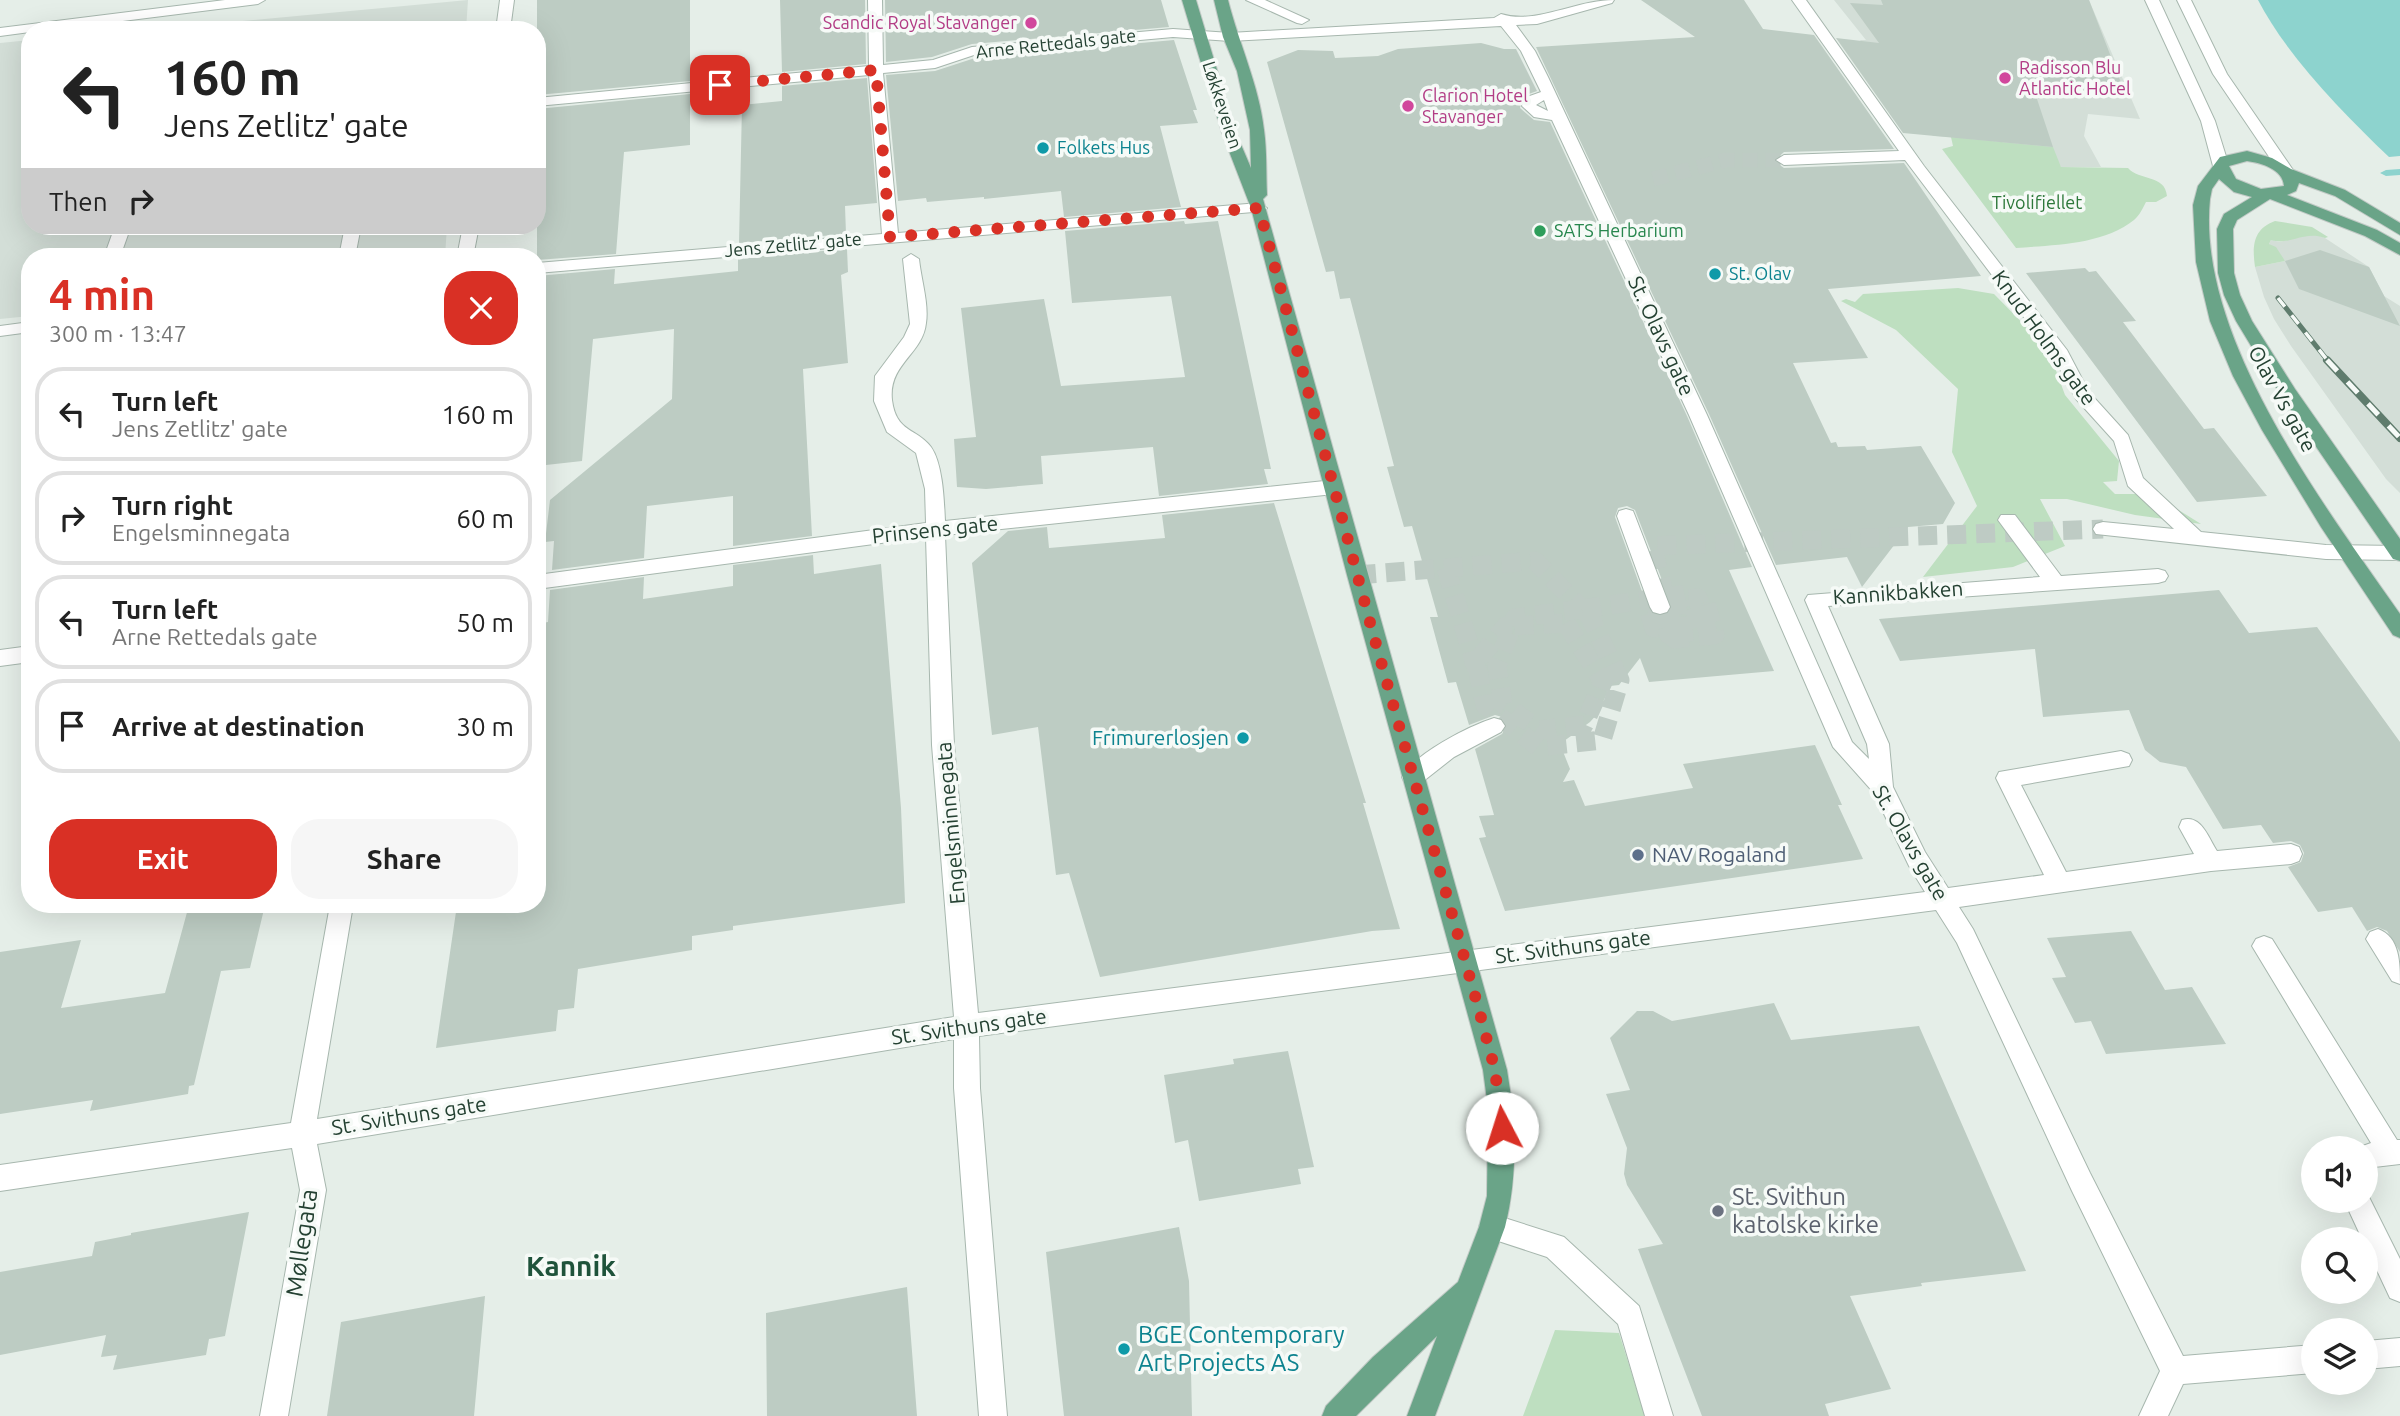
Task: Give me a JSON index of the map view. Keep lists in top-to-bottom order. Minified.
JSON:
{"streets":{"main road":["Løkkeveien","Olav Vs gate"],"street":["Arne Rettedals gate","Jens Zetlitz' gate","St. Olavs gate","Knud Holms gate","Prinsens gate","Kannikbakken","Engelsminnegata","St. Svithuns gate","Møllegata"]},"crossings":[["Arne Rettedals gate","Løkkeveien"],["Arne Rettedals gate","St. Olavs gate"],["Løkkeveien","Jens Zetlitz' gate"],["Løkkeveien","Prinsens gate"],["Løkkeveien","St. Svithuns gate"],["St. Olavs gate","Kannikbakken"],["St. Olavs gate","St. Svithuns gate"],["Prinsens gate","Engelsminnegata"],["Engelsminnegata","St. Svithuns gate"],["St. Svithuns gate","Møllegata"]],"districts":["Kannik"],"parks":["Tivolifjellet"],"places":["Scandic Royal Stavanger","Radisson Blu Atlantic Hotel","Clarion Hotel Stavanger","Folkets Hus","SATS Herbarium","St. Olav","Frimurerlosjen","NAV Rogaland","St. Svithun katolske kirke","BGE Contemporary Art Projects AS"],"page":{"turn":["160 m","Jens Zetlitz' gate"],"then":"Then","heading":["4 min","300 m · 13:47"],"list":[{"name":"Turn left","note":"Jens Zetlitz' gate","value":"160 m"},{"name":"Turn right","note":"Engelsminnegata","value":"60 m"},{"name":"Turn left","note":"Arne Rettedals gate","value":"50 m"},{"name":"Arrive at destination","value":"30 m"}],"buttons":["Exit","Share"]}}
